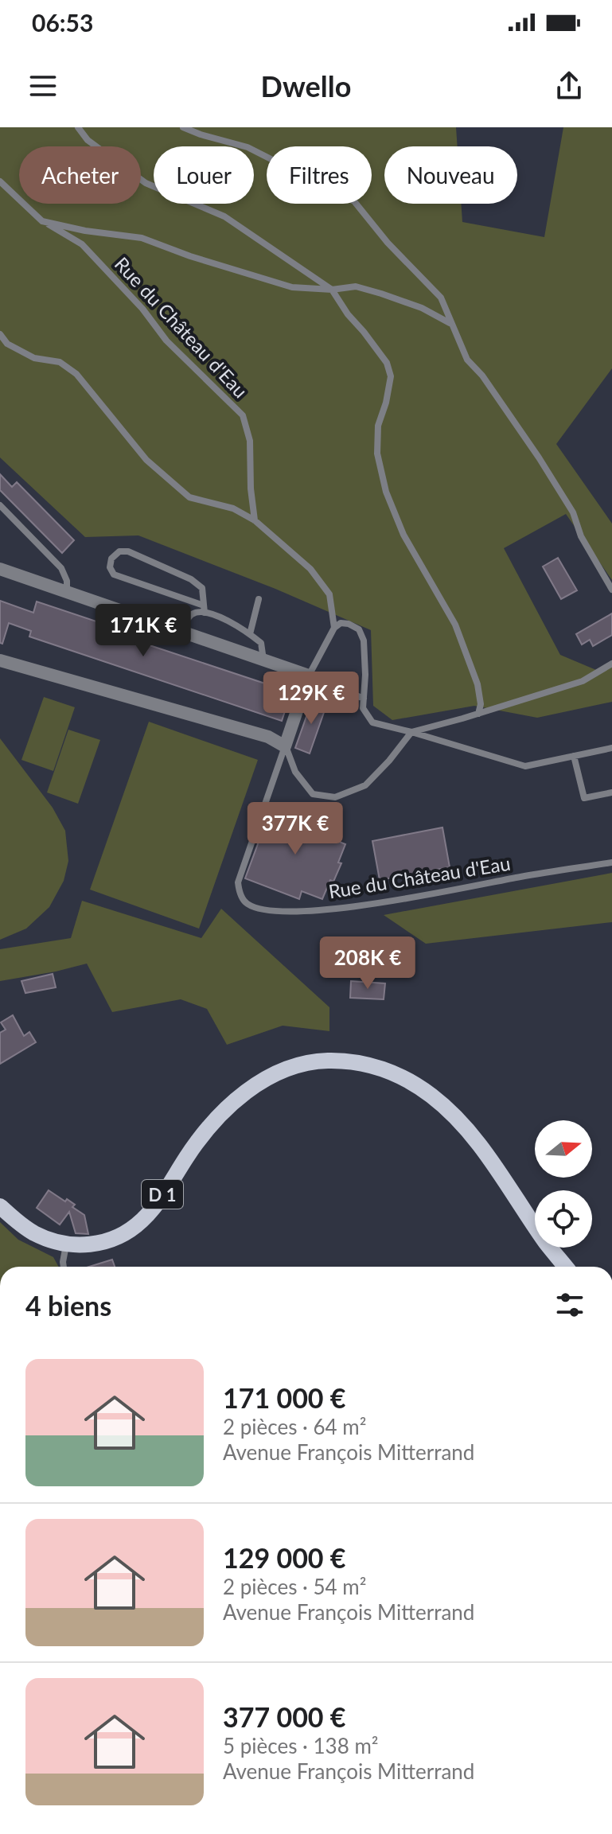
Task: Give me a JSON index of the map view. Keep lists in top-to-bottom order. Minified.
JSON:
{"streets":{"main road":["D 1"],"lane":["Rue du Château d'Eau"]},"north":"right","page":{"status":"06:53","header":"Dwello","chip":["Acheter","Louer","Filtres","Nouveau"],"price":["171K €","129K €","377K €","208K €"],"heading":"4 biens","list":[{"name":"171 000 €","note":"2 pièces · 64 m² · Avenue François Mitterrand"},{"name":"129 000 €","note":"2 pièces · 54 m² · Avenue François Mitterrand"},{"name":"377 000 €","note":"5 pièces · 138 m² · Avenue François Mitterrand"}]}}
